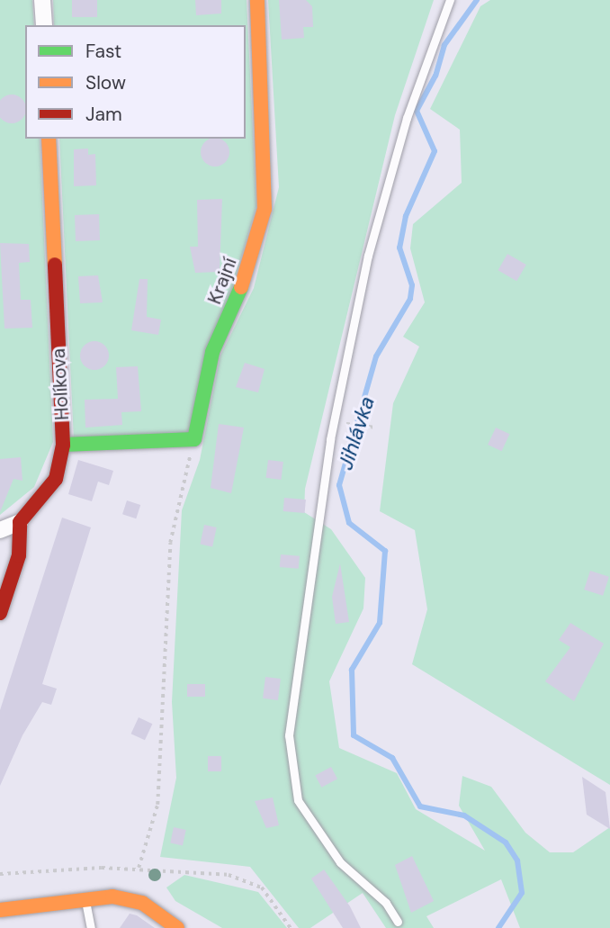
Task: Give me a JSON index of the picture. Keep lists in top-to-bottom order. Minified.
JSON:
{"streets":{"street":["Krajní","Holíkova"]},"water":["Jihlávka"],"legend":["Fast","Slow","Jam"]}
